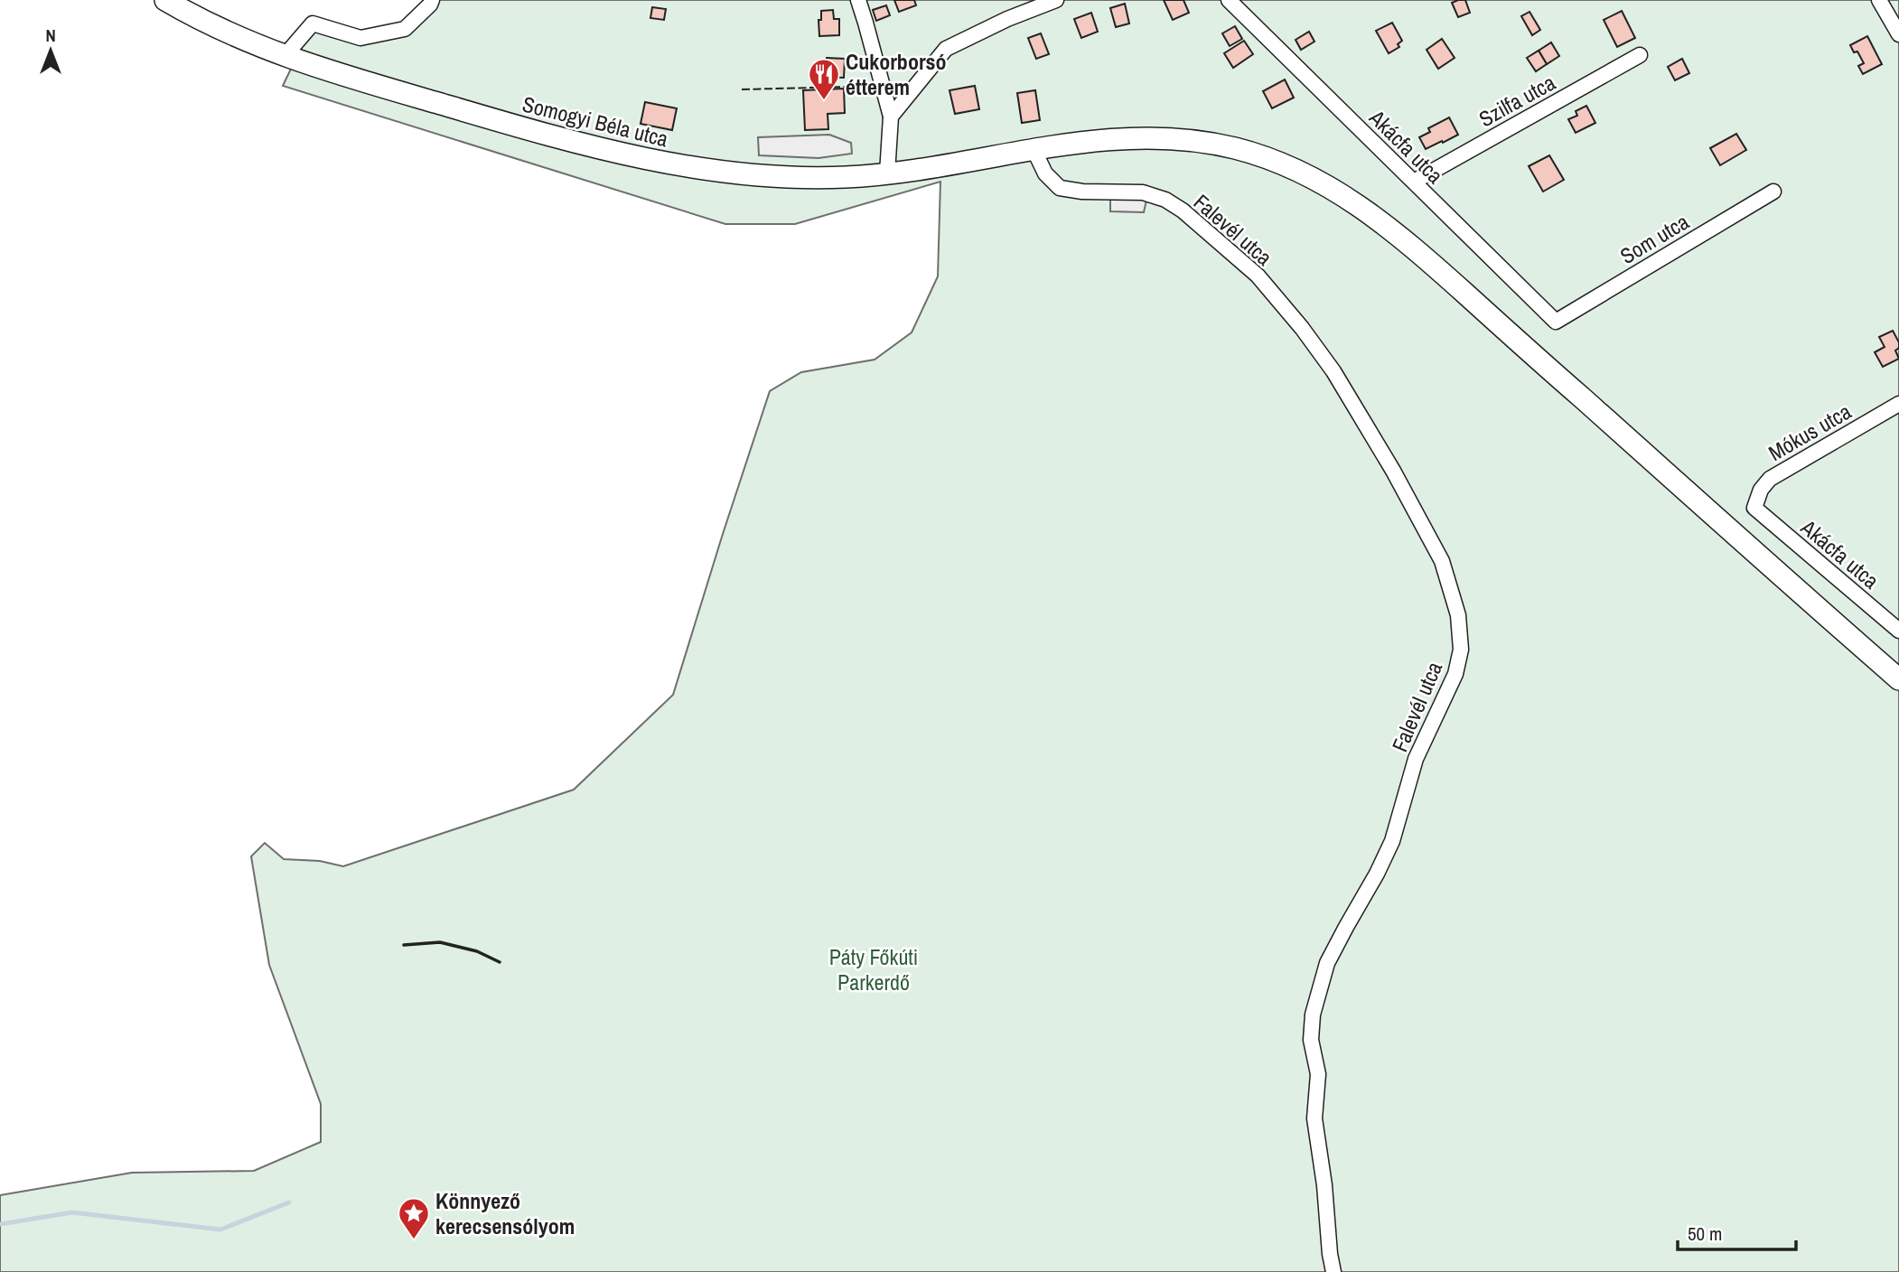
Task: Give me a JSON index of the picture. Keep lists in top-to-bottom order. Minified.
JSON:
{"streets":{"main road":["Somogyi Béla utca"],"street":["Szilfa utca","Akácfa utca","Falevél utca","Som utca","Mókus utca"]},"crossings":[["Szilfa utca","Akácfa utca"],["Somogyi Béla utca","Falevél utca"],["Akácfa utca","Som utca"],["Akácfa utca","Mókus utca"]],"parks":["Páty Főkúti Parkerdő"],"places":{"restaurant":["Cukorborsó étterem"],"place":["Könnyező kerecsensólyom"]},"scale_bar":"50 m","north":"top"}
